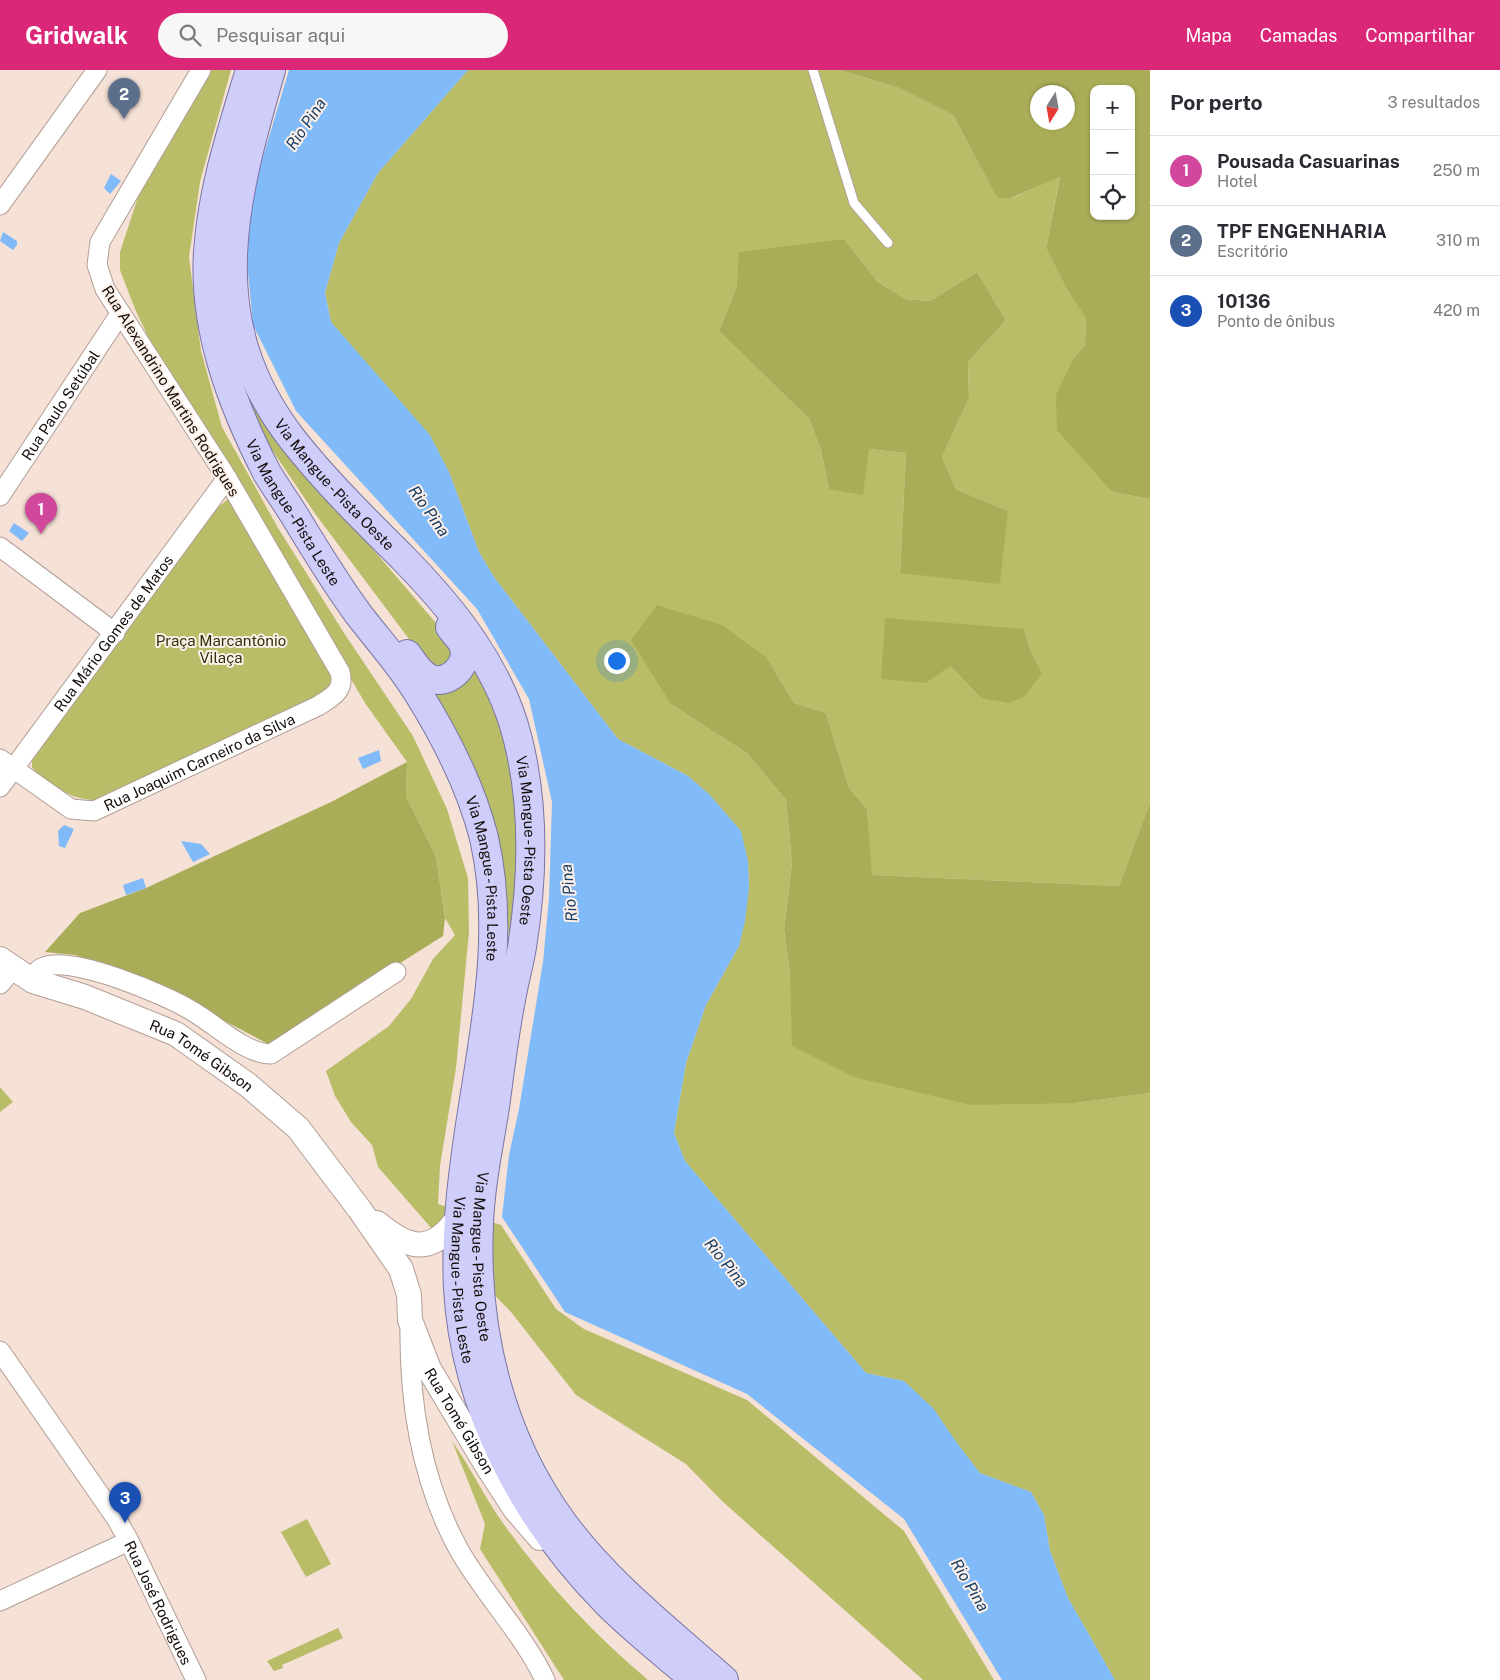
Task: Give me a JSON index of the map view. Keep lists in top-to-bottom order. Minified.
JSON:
{"streets":{"main road":["Via Mangue - Pista Oeste","Via Mangue - Pista Leste"],"street":["Rua Alexandrino Martins Rodrigues","Rua Paulo Setúbal","Rua Mário Gomes de Matos","Rua Joaquim Carneiro da Silva","Rua Tomé Gibson","Rua José Rodrigues"]},"crossings":[["Rua Alexandrino Martins Rodrigues","Rua Paulo Setúbal"],["Rua Alexandrino Martins Rodrigues","Rua Mário Gomes de Matos"],["Rua Alexandrino Martins Rodrigues","Rua Joaquim Carneiro da Silva"],["Via Mangue - Pista Oeste","Via Mangue - Pista Leste"],["Via Mangue - Pista Oeste","Rua Tomé Gibson"],["Via Mangue - Pista Leste","Rua Tomé Gibson"],["Rua Mário Gomes de Matos","Rua Joaquim Carneiro da Silva"]],"water":["Rio Pina"],"parks":["Praça Marcantônio Vilaça"],"north":"bottom","page":{"header":"Gridwalk","search":"Pesquisar aqui","nav":["Mapa","Camadas","Compartilhar"],"heading":["Por perto","3 resultados"],"pins":["2","1","3"],"map_buttons":["+","−"],"list":[{"mark":"1","name":"Pousada Casuarinas","note":"Hotel","value":"250 m"},{"mark":"2","name":"TPF ENGENHARIA","note":"Escritório","value":"310 m"},{"mark":"3","name":"10136","note":"Ponto de ônibus","value":"420 m"}]}}
